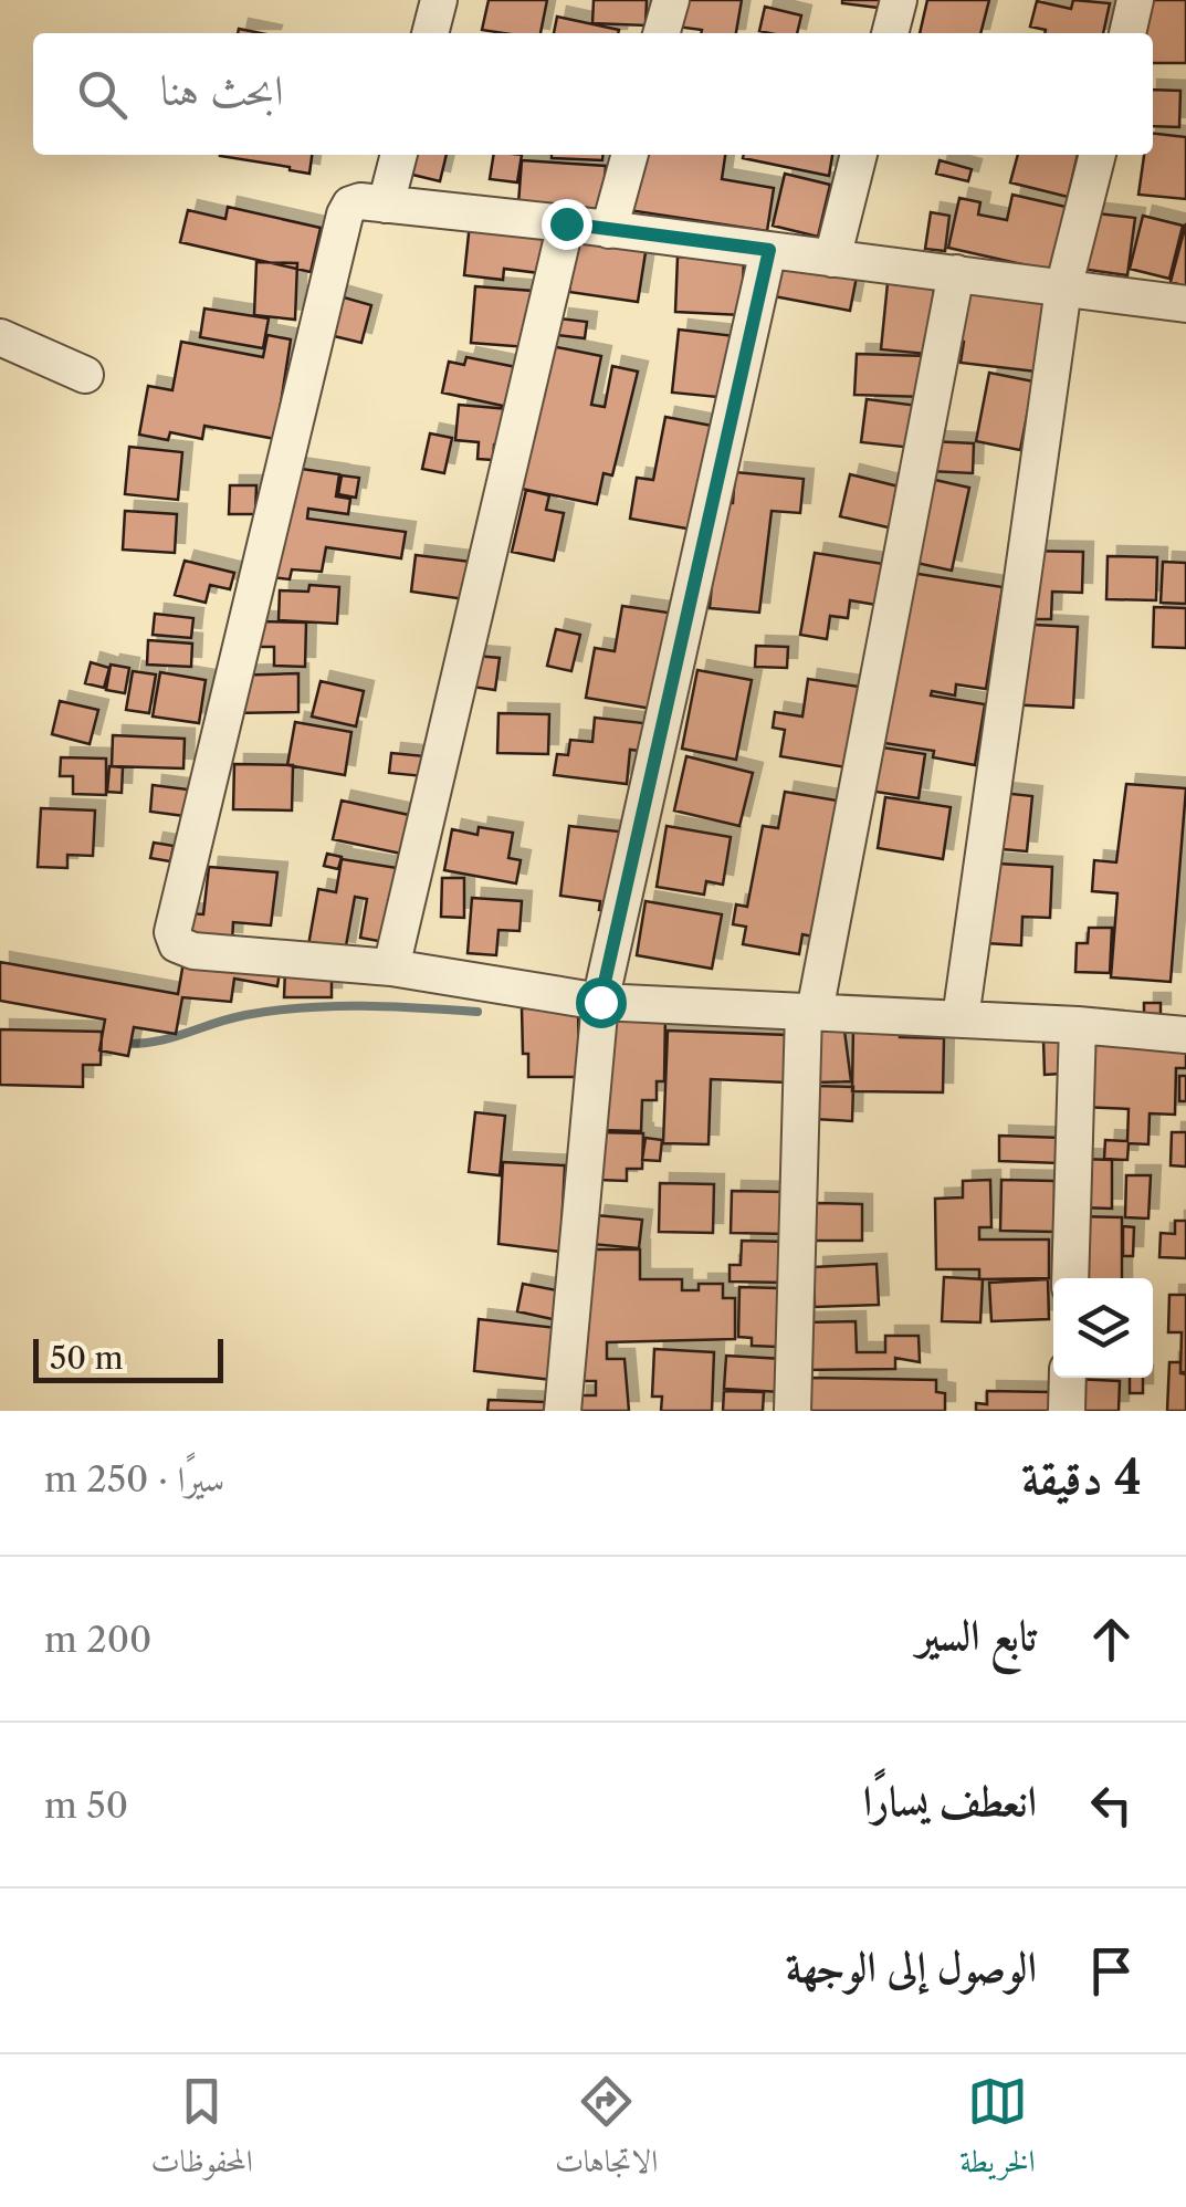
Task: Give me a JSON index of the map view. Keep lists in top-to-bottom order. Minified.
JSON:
{"scale_bar":"50 m","page":{"search":"ابحث هنا","scale":"50 m","heading":["4 دقيقة","سيرًا · 250 m"],"list":[["تابع السير","200 m"],["انعطف يسارًا","50 m"],"الوصول إلى الوجهة"],"nav":["الخريطة","الاتجاهات","المحفوظات"]}}
